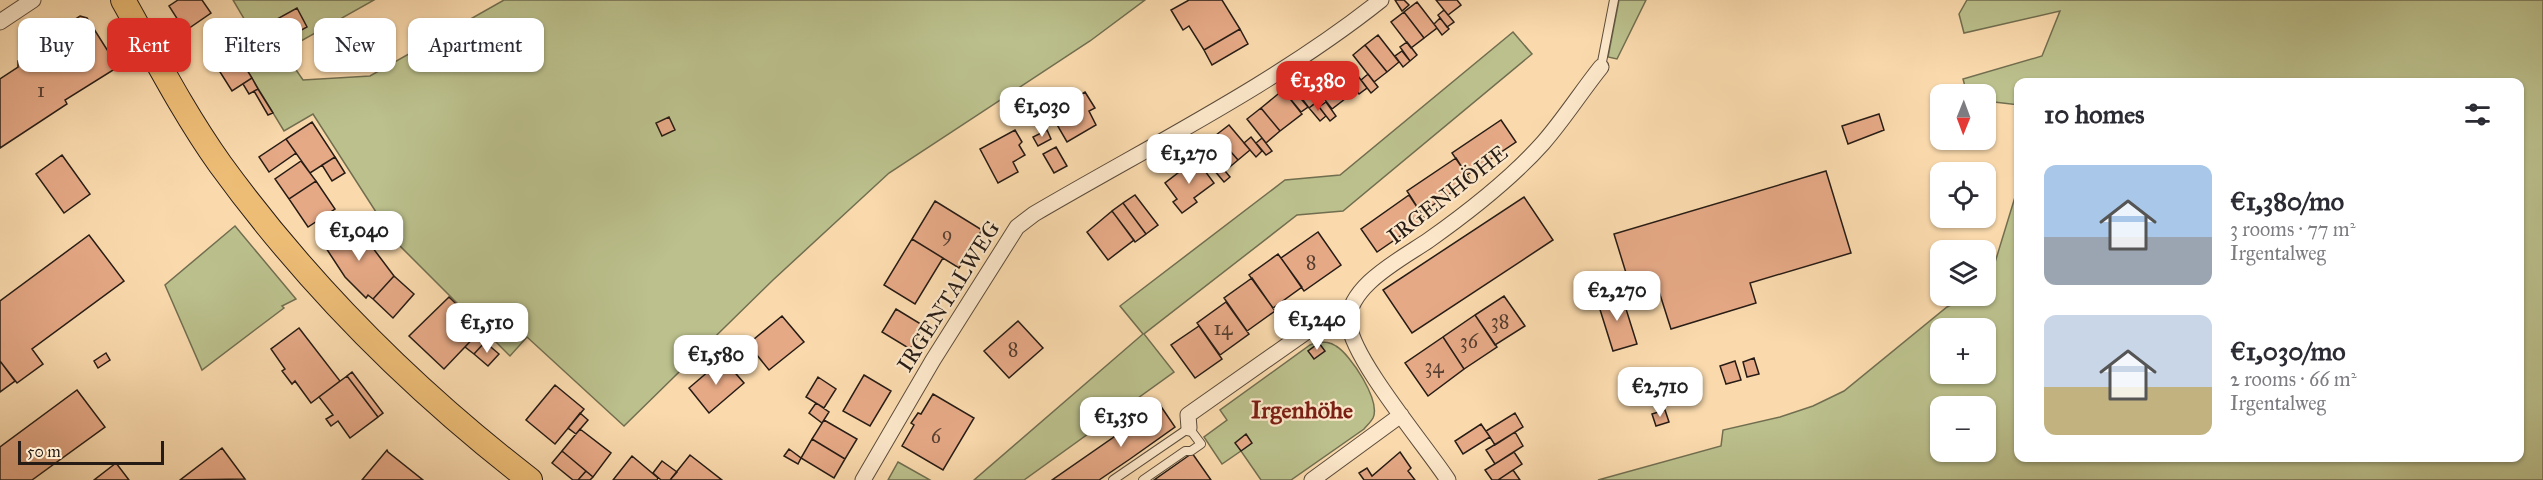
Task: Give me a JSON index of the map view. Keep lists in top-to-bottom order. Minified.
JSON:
{"streets":{"street":["IRGENHÖHE","IRGENTALWEG"]},"districts":["Irgenhöhe"],"house_numbers":["1","9","8","38","14","36","8","34","6"],"scale_bar":"50 m","north":"bottom","page":{"chip":["Buy","Rent","Filters","New","Apartment"],"price":["€1,380","€1,030","€1,270","€1,040","€2,270","€1,240","€1,510","€1,580","€2,710","€1,350"],"heading":"10 homes","map_buttons":["+","−"],"list":[{"name":"€1,380/mo","note":"3 rooms · 77 m² · Irgentalweg"},{"name":"€1,030/mo","note":"2 rooms · 66 m² · Irgentalweg"}],"scale":"50 m"}}
